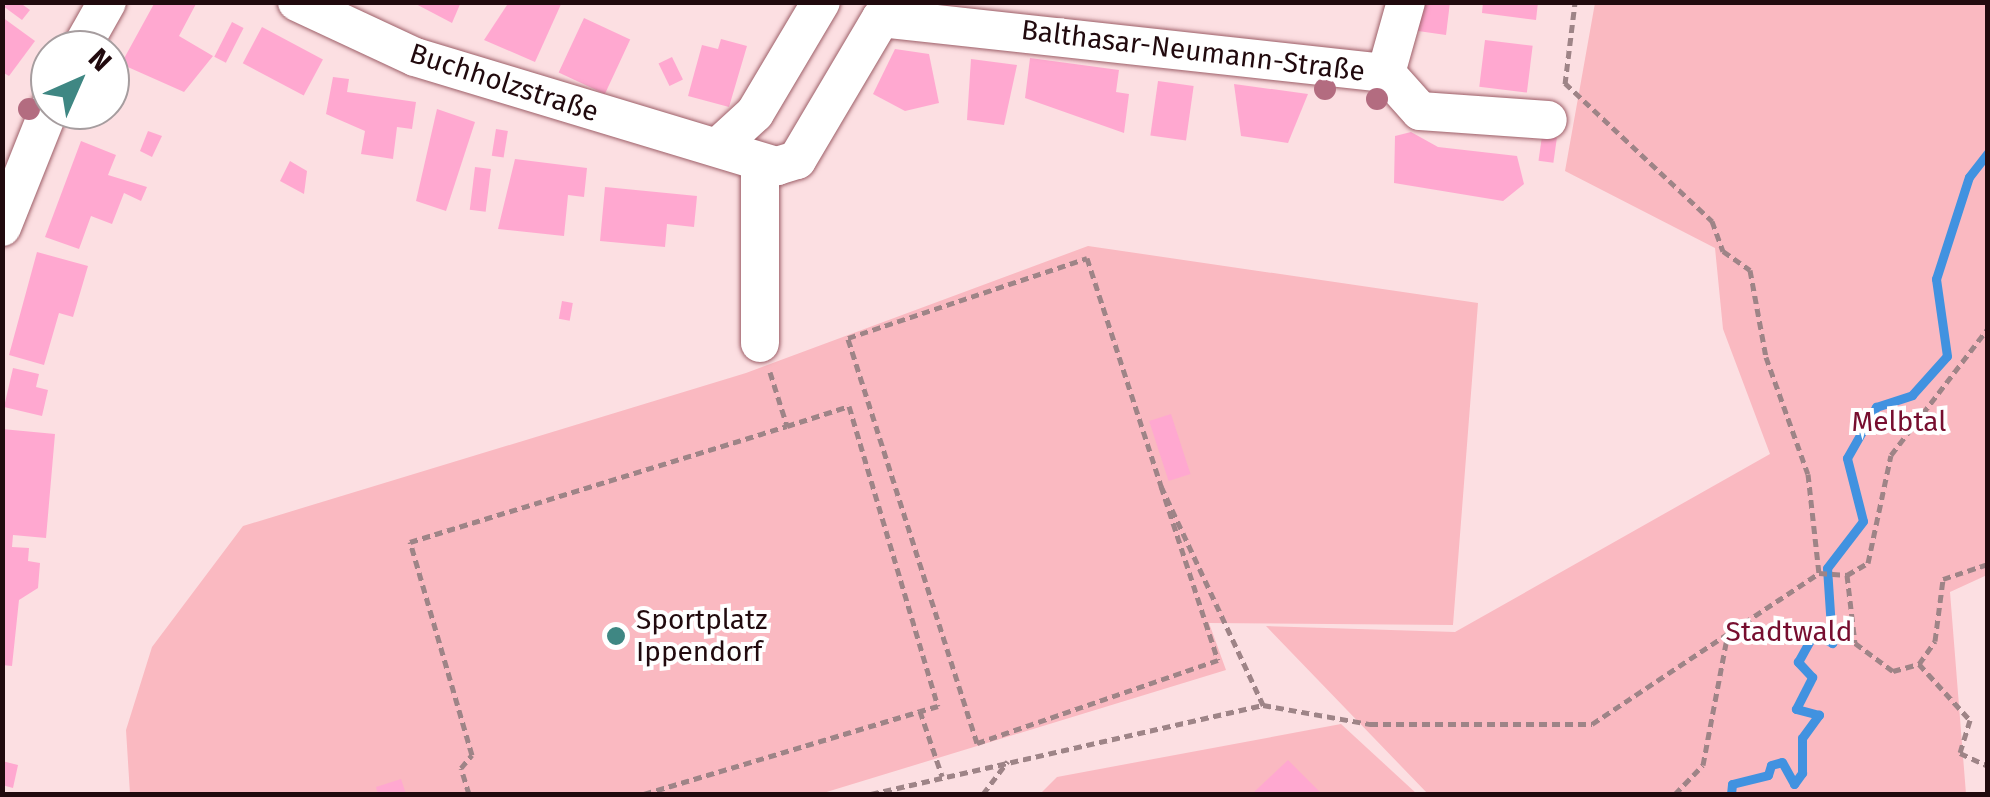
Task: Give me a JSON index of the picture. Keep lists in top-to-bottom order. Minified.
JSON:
{"streets":{"street":["Balthasar-Neumann-Straße","Buchholzstraße"]},"parks":["Melbtal","Stadtwald"],"places":["Sportplatz Ippendorf"],"north":"top right"}
